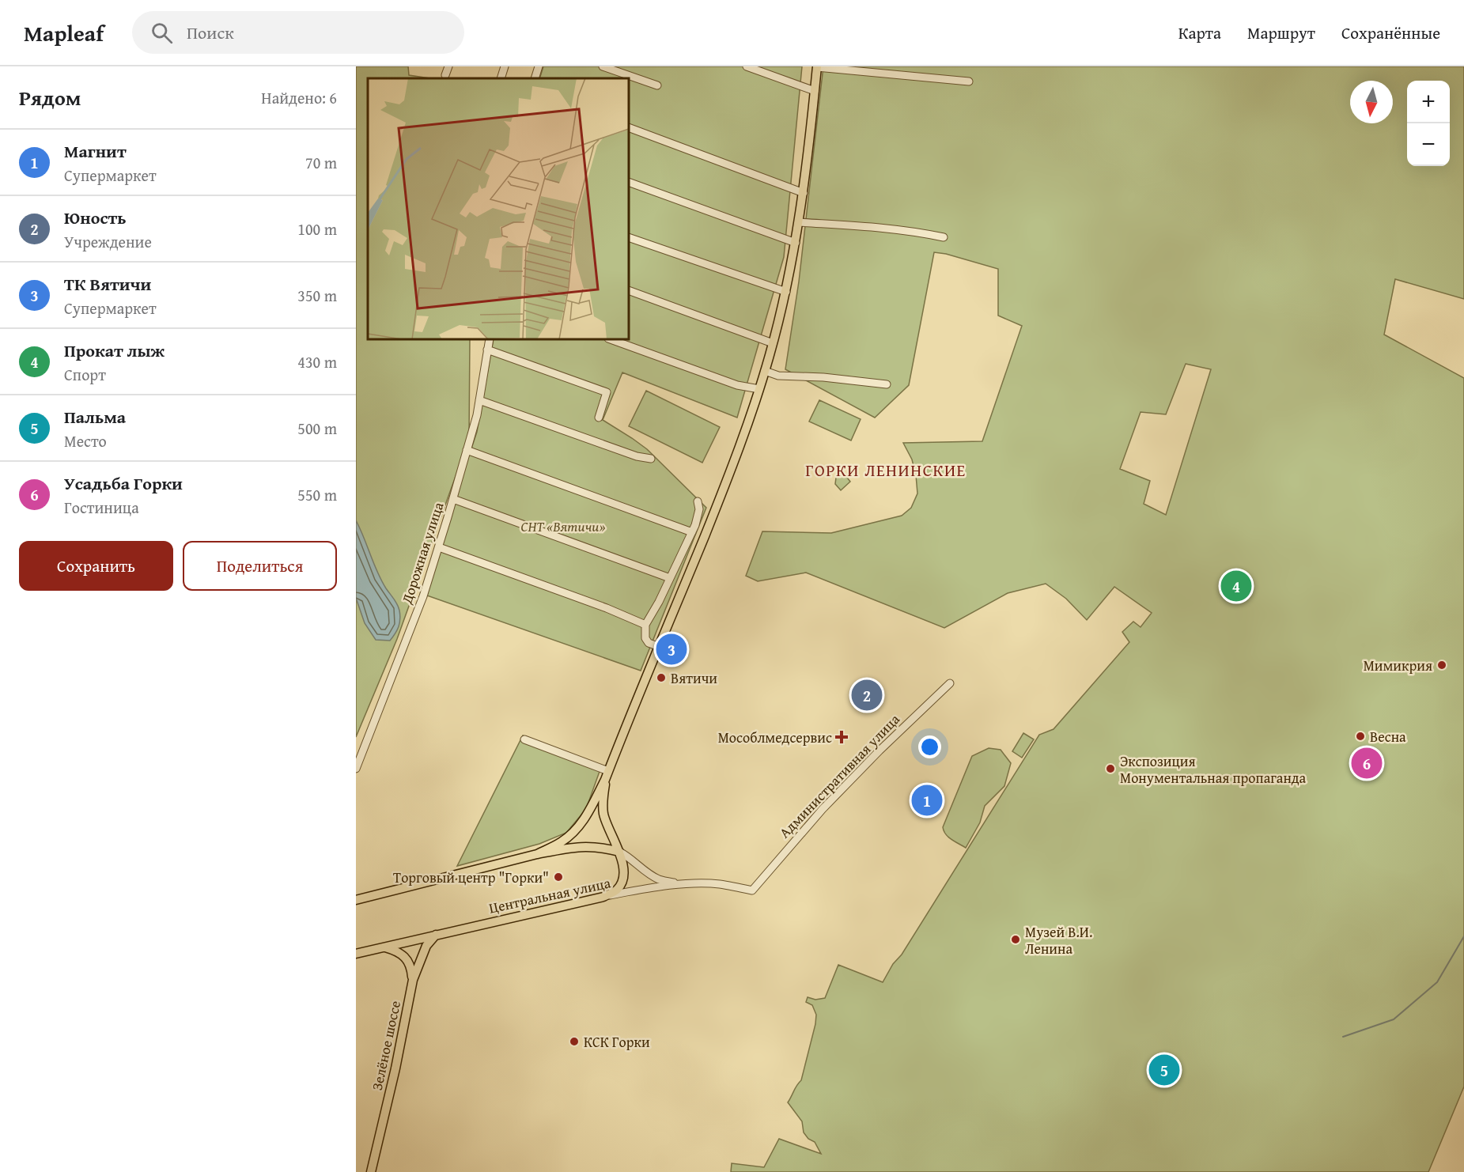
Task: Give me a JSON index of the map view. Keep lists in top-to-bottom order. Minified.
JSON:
{"streets":{"main road":["Центральная улица","Зелёное шоссе"],"street":["Дорожная улица","Административная улица"]},"crossings":[["Административная улица","Центральная улица"],["Центральная улица","Зелёное шоссе"]],"districts":["ГОРКИ ЛЕНИНСКИЕ"],"parks":["СНТ «Вятичи»"],"places":{"other":["Мимикрия","Вятичи","Весна","Экспозиция Монументальная пропаганда","Торговый центр \"Горки\"","Музей В.И. Ленина","КСК Горки"],"health":["Мособлмедсервис"]},"north":"bottom","page":{"header":"Mapleaf","search":"Поиск","nav":["Карта","Маршрут","Сохранённые"],"heading":["Рядом","Найдено: 6"],"map_buttons":["+","−"],"list":[{"mark":"1","name":"Магнит","note":"Супермаркет","value":"70 m"},{"mark":"2","name":"Юность","note":"Учреждение","value":"100 m"},{"mark":"3","name":"ТК Вятичи","note":"Супермаркет","value":"350 m"},{"mark":"4","name":"Прокат лыж","note":"Спорт","value":"430 m"},{"mark":"5","name":"Пальма","note":"Место","value":"500 m"},{"mark":"6","name":"Усадьба Горки","note":"Гостиница","value":"550 m"}],"buttons":["Сохранить","Поделиться"],"pins":["4","3","2","6","1","5"]}}
